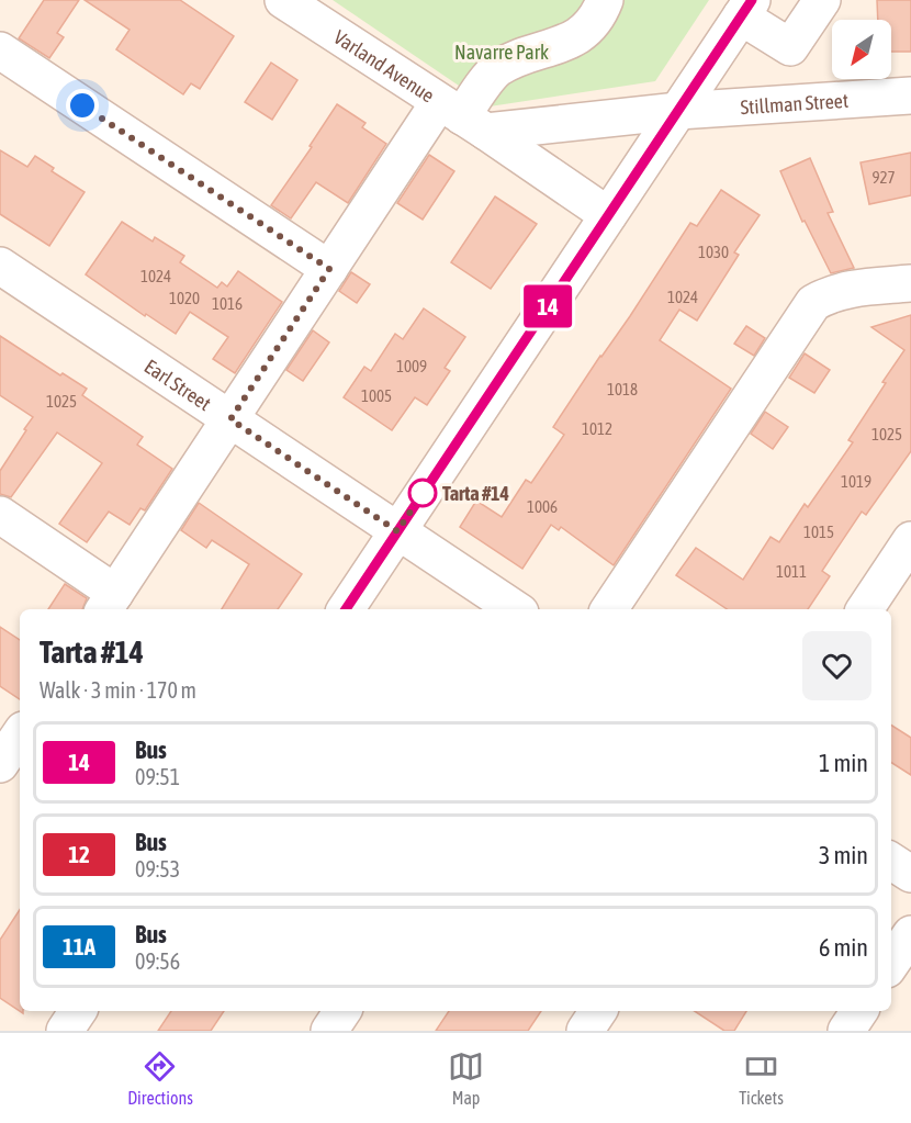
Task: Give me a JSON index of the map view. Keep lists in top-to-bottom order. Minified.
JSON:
{"streets":{"street":["Varland Avenue","Stillman Street","Earl Street"]},"parks":["Navarre Park"],"places":["Tarta #14"],"lines":["bus line 14"],"house_numbers":["927","1030","1024","1024","1020","1016","1009","1018","1005","1025","1012","1025","1019","1006","1015","1011"],"north":"bottom left","page":{"on_map":"14","heading":["Tarta #14","Walk · 3 min · 170 m"],"list":[{"mark":"14","name":"Bus","note":"09:51","value":"1 min"},{"mark":"12","name":"Bus","note":"09:53","value":"3 min"},{"mark":"11A","name":"Bus","note":"09:56","value":"6 min"}],"tabs":["Directions","Map","Tickets"]}}
